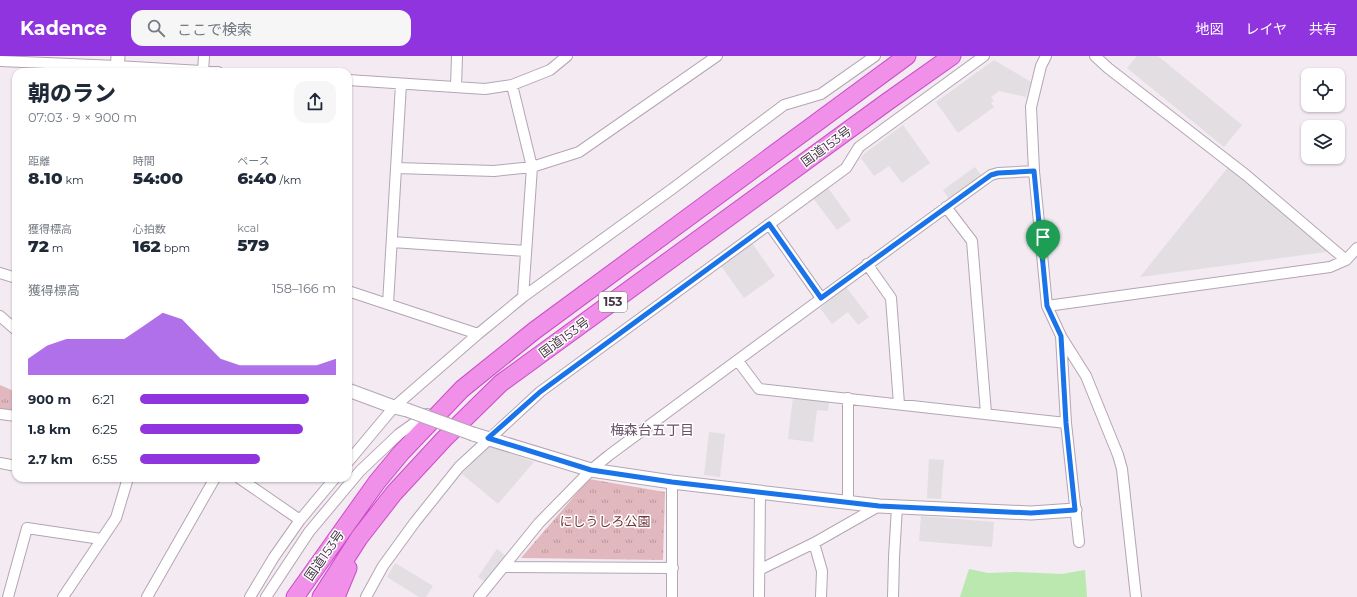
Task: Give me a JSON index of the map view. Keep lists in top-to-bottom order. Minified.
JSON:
{"streets":{"highway":["国道153号","153"]},"districts":["梅森台五丁目"],"parks":["にしうしろ公園"],"page":{"header":"Kadence","search":"ここで検索","nav":["地図","レイヤ","共有"],"heading":["朝のラン","07:03 · 9 × 900 m"],"stats":[["距離","8.10 km"],["時間","54:00"],["ペース","6:40 /km"],["獲得標高","72 m"],["心拍数","162 bpm"],["kcal","579"]],"chart":["獲得標高","158–166 m"],"list":[{"name":"900 m","note":"6:21"},{"name":"1.8 km","note":"6:25"},{"name":"2.7 km","note":"6:55"}]}}
